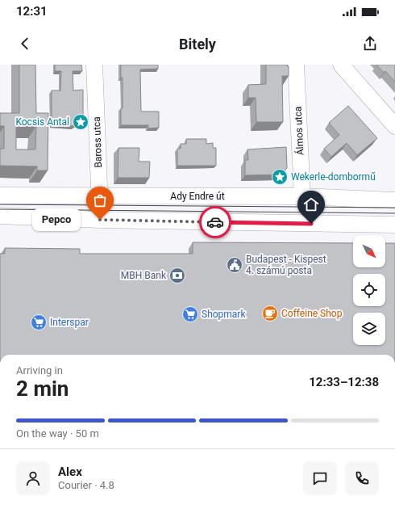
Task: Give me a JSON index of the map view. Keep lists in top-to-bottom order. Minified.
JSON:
{"streets":{"street":["Álmos utca","Baross utca","Ady Endre út"]},"crossings":[["Álmos utca","Ady Endre út"],["Baross utca","Ady Endre út"]],"places":{"place":["Kocsis Antal","Wekerle-dombormű"],"other":["Pepco"],"public building":["Budapest - Kispest 4. számú posta"],"bank":["MBH Bank"],"cafe":["Coffeine Shop"],"supermarket":["Shopmark","Interspar"]},"north":"bottom right","page":{"status":"12:31","header":"Bitely","bubble":"Pepco","heading":["2 min","Arriving in","12:33–12:38"],"panel":["Alex","Courier · 4.8"],"bar":"On the way · 50 m"}}
